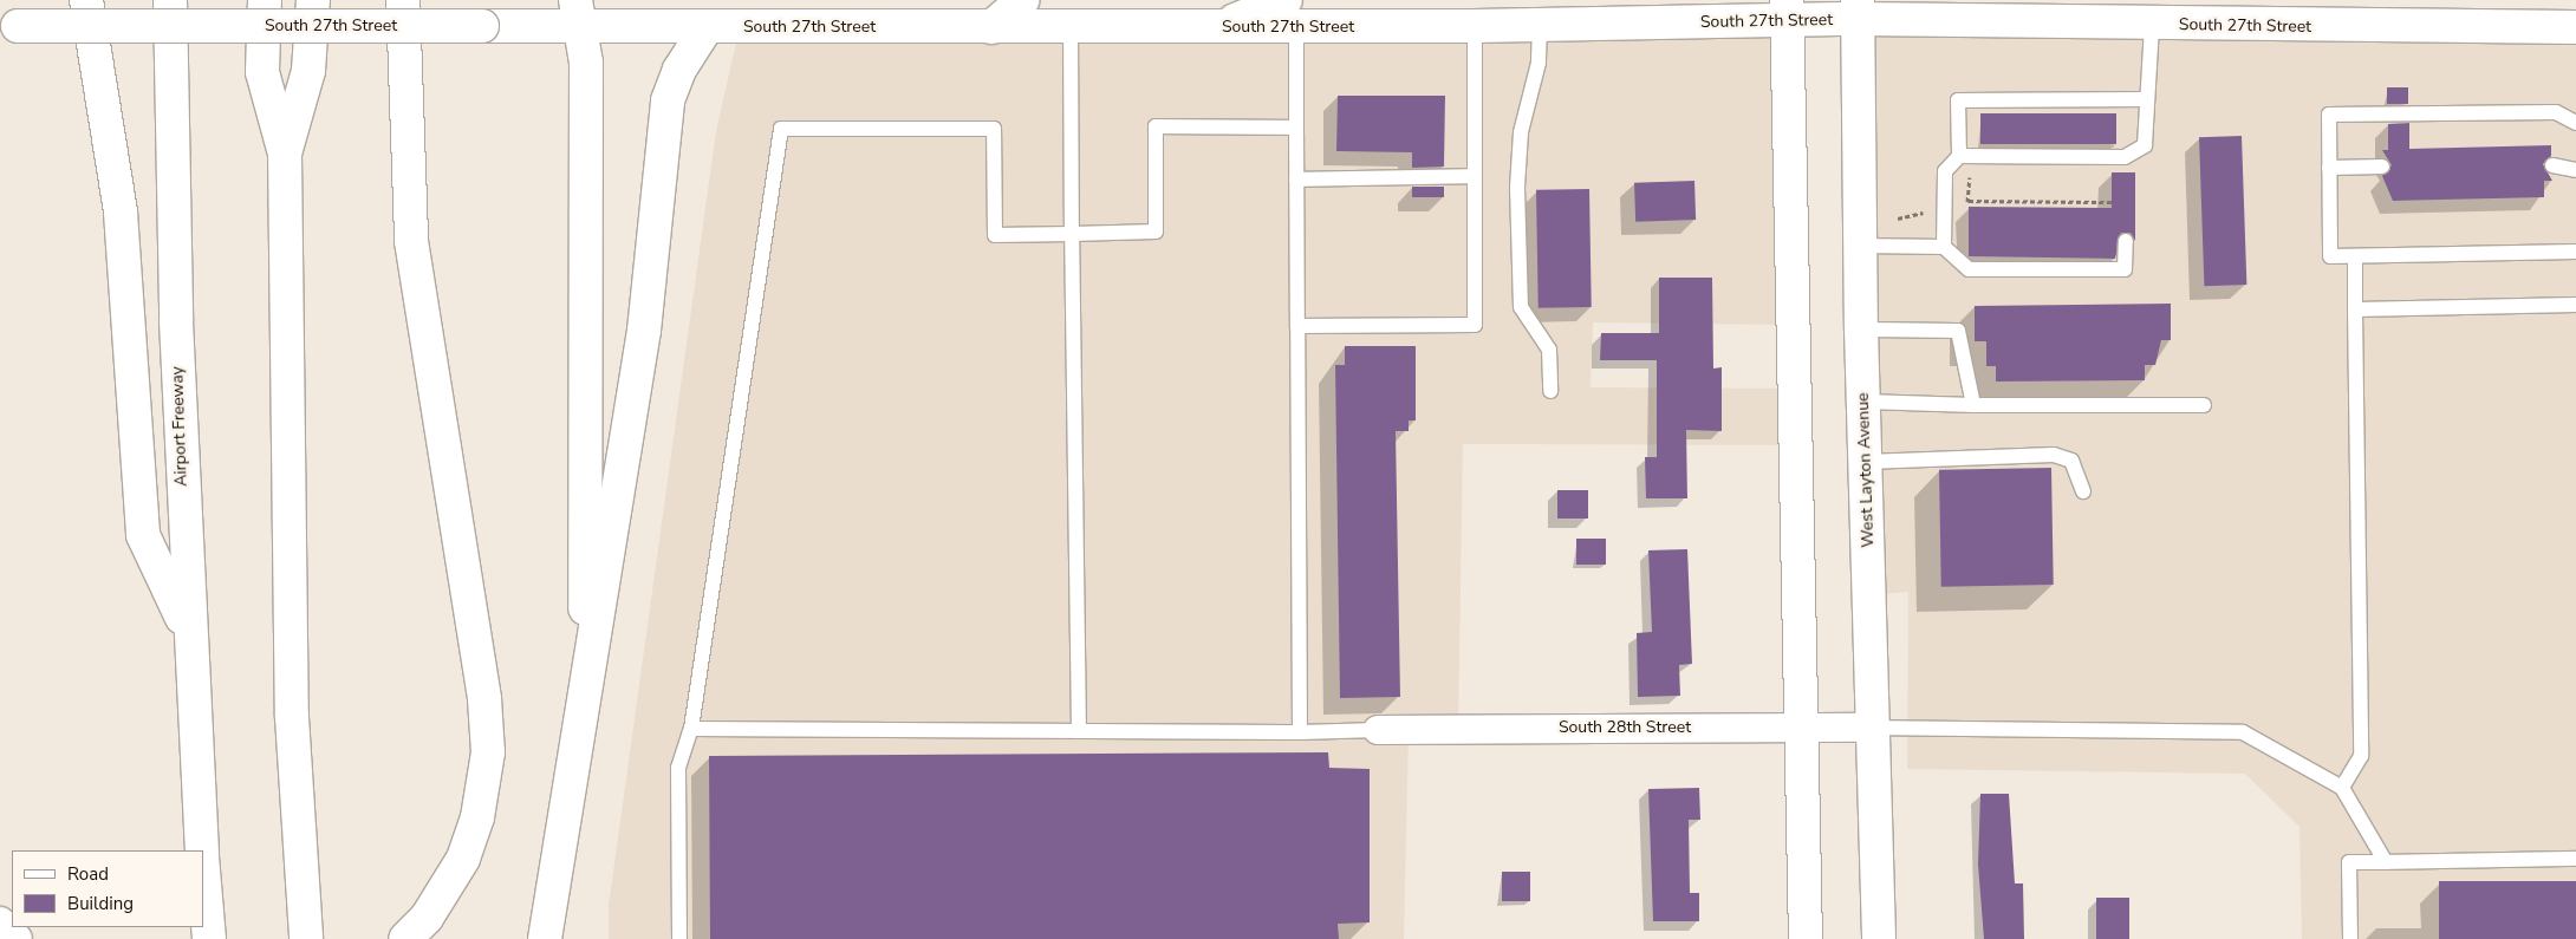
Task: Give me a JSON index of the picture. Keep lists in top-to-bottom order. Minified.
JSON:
{"streets":{"main road":["South 27th Street","Airport Freeway","West Layton Avenue"],"street":["South 28th Street"]},"crossings":[["South 27th Street","West Layton Avenue"],["West Layton Avenue","South 28th Street"]],"legend":["Road","Building"]}
